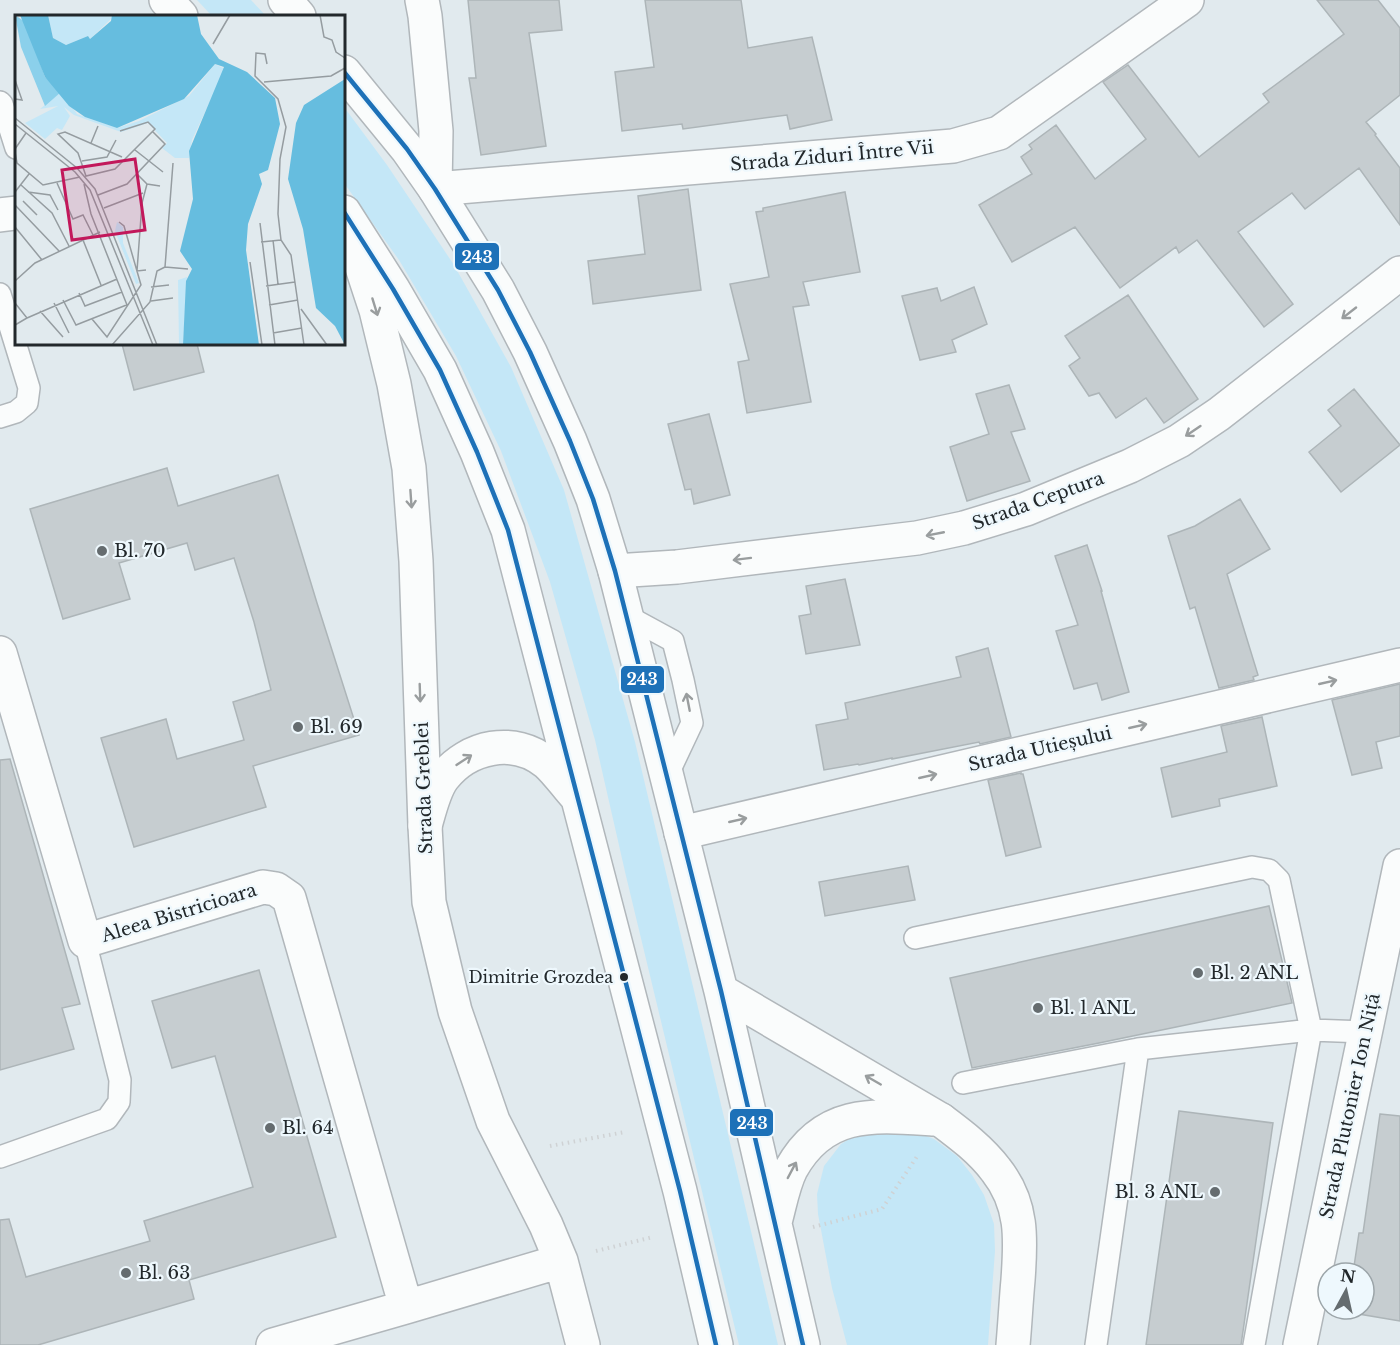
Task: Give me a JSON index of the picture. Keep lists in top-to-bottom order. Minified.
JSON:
{"streets":{"street":["Strada Ziduri Între Vii","Strada Ceptura","Strada Utieșului","Strada Greblei","Aleea Bistricioara","Strada Plutonier Ion Niță"]},"one_way":["Strada Ceptura","Strada Utieșului"],"places":["Bl. 70","Bl. 69","Bl. 2 ANL","Dimitrie Grozdea","Bl. 1 ANL","Bl. 64","Bl. 3 ANL","Bl. 63"],"lines":["transit line 243"],"north":"top"}
